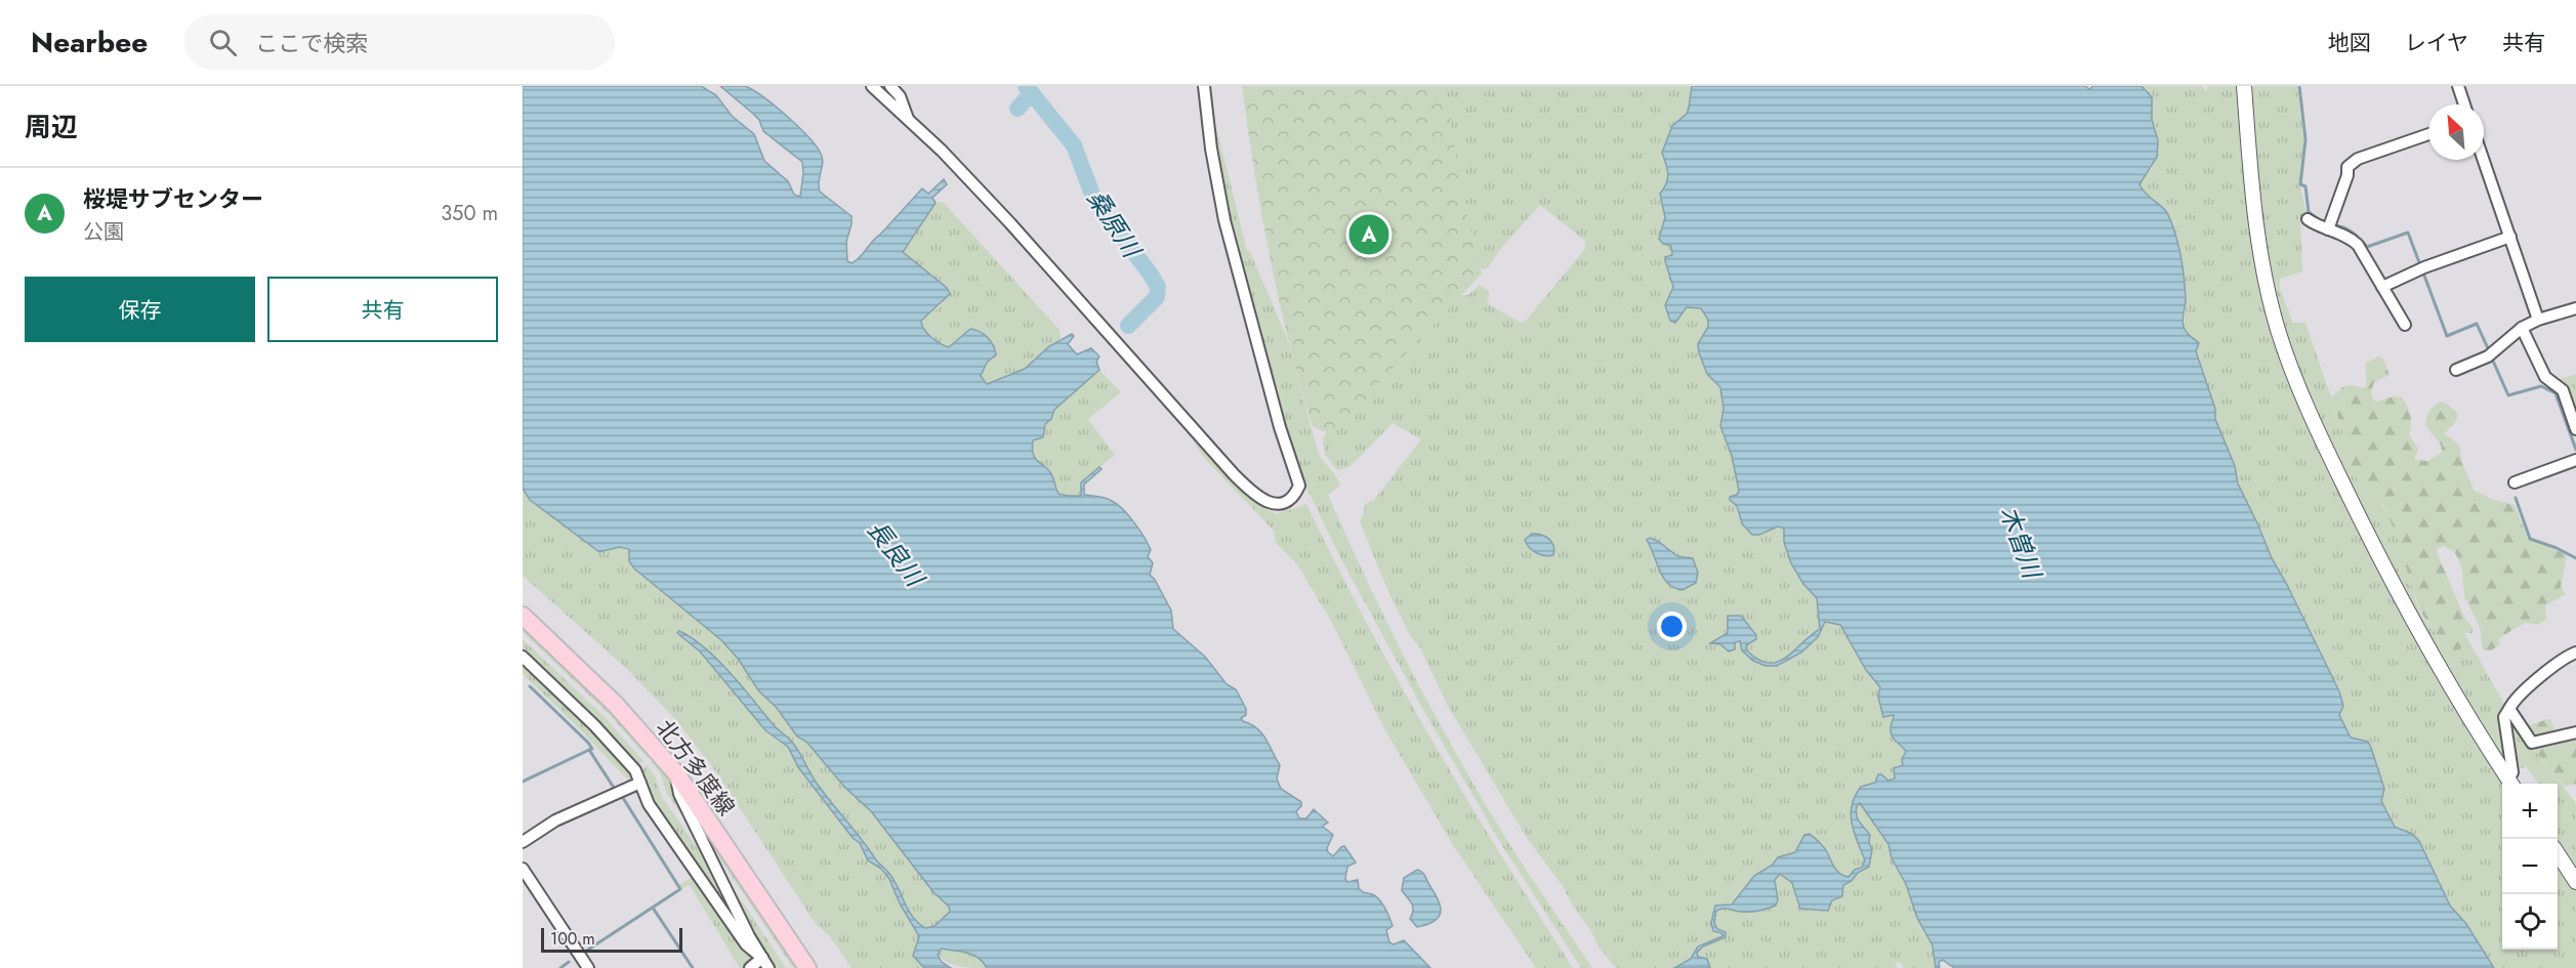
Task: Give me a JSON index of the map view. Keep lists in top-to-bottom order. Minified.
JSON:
{"streets":{"main road":["北方多度線"]},"water":["桑原川","木曽川","長良川"],"scale_bar":"100 m","north":"top left","page":{"header":"Nearbee","search":"ここで検索","nav":["地図","レイヤ","共有"],"heading":"周辺","list":[{"mark":"A","name":"桜堤サブセンター","note":"公園","value":"350 m"}],"pins":"A","buttons":["保存","共有"],"map_buttons":["+","−"],"scale":"100 m"}}
